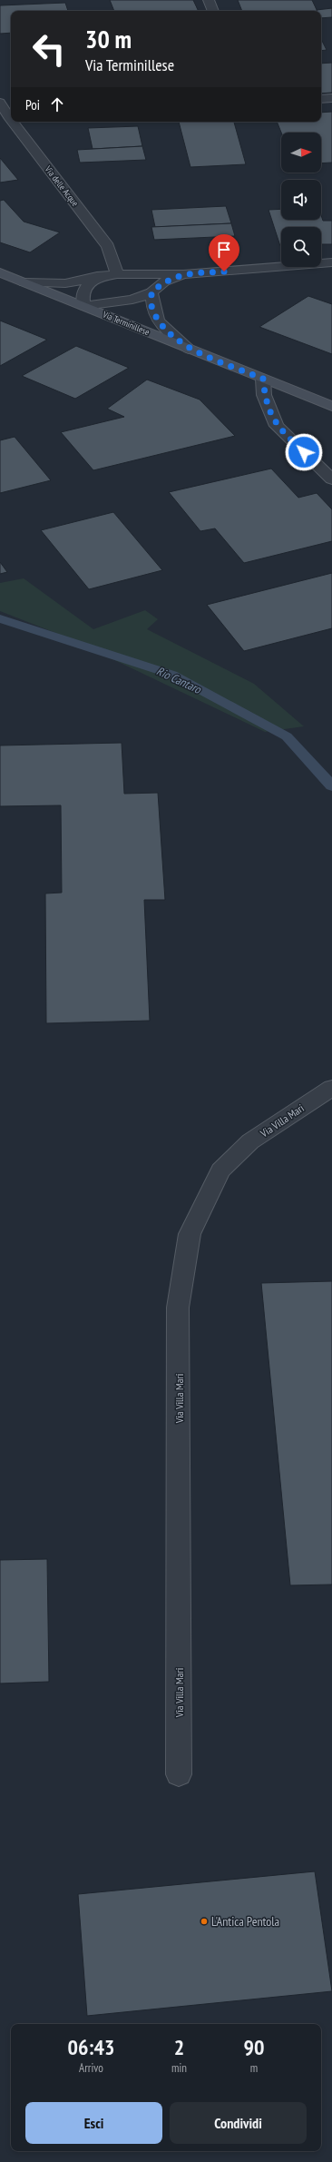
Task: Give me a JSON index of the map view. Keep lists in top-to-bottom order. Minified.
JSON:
{"streets":{"main road":["Via Terminillese"],"street":["Via delle Acque","Via Villa Mari"]},"water":["Rio Cantaro"],"places":["L'Antica Pentola"],"north":"right","page":{"turn":["30 m","Via Terminillese"],"then":"Poi","eta":["06:43","Arrivo","2","min","90","m"],"buttons":["Esci","Condividi"]}}
